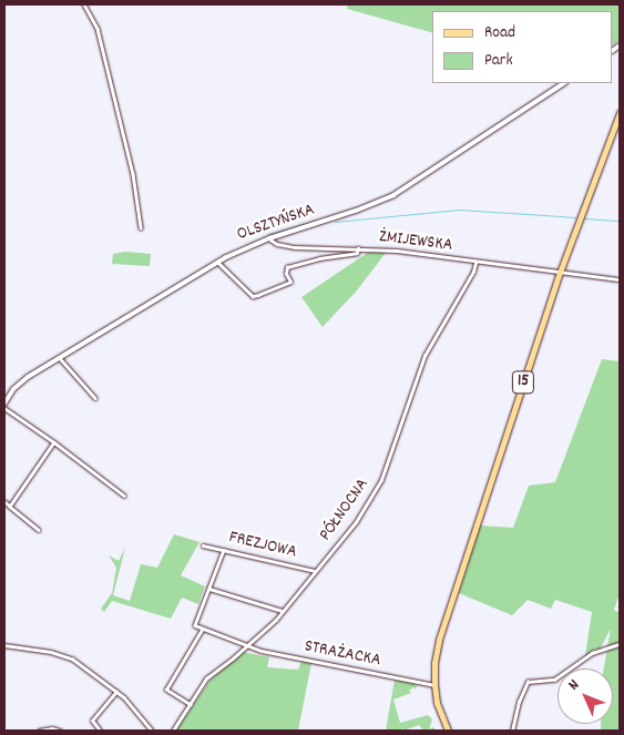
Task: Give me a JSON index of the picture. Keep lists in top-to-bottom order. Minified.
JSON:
{"streets":{"main road":["15"],"street":["OLSZTYŃSKA","ŻMIJEWSKA","PÓŁNOCNA","FREZJOWA","STRAŻACKA"]},"crossings":[["OLSZTYŃSKA","ŻMIJEWSKA"],["ŻMIJEWSKA","15"],["ŻMIJEWSKA","PÓŁNOCNA"],["15","STRAŻACKA"],["PÓŁNOCNA","FREZJOWA"],["PÓŁNOCNA","STRAŻACKA"]],"legend":["Road","Park"],"north":"top left"}
